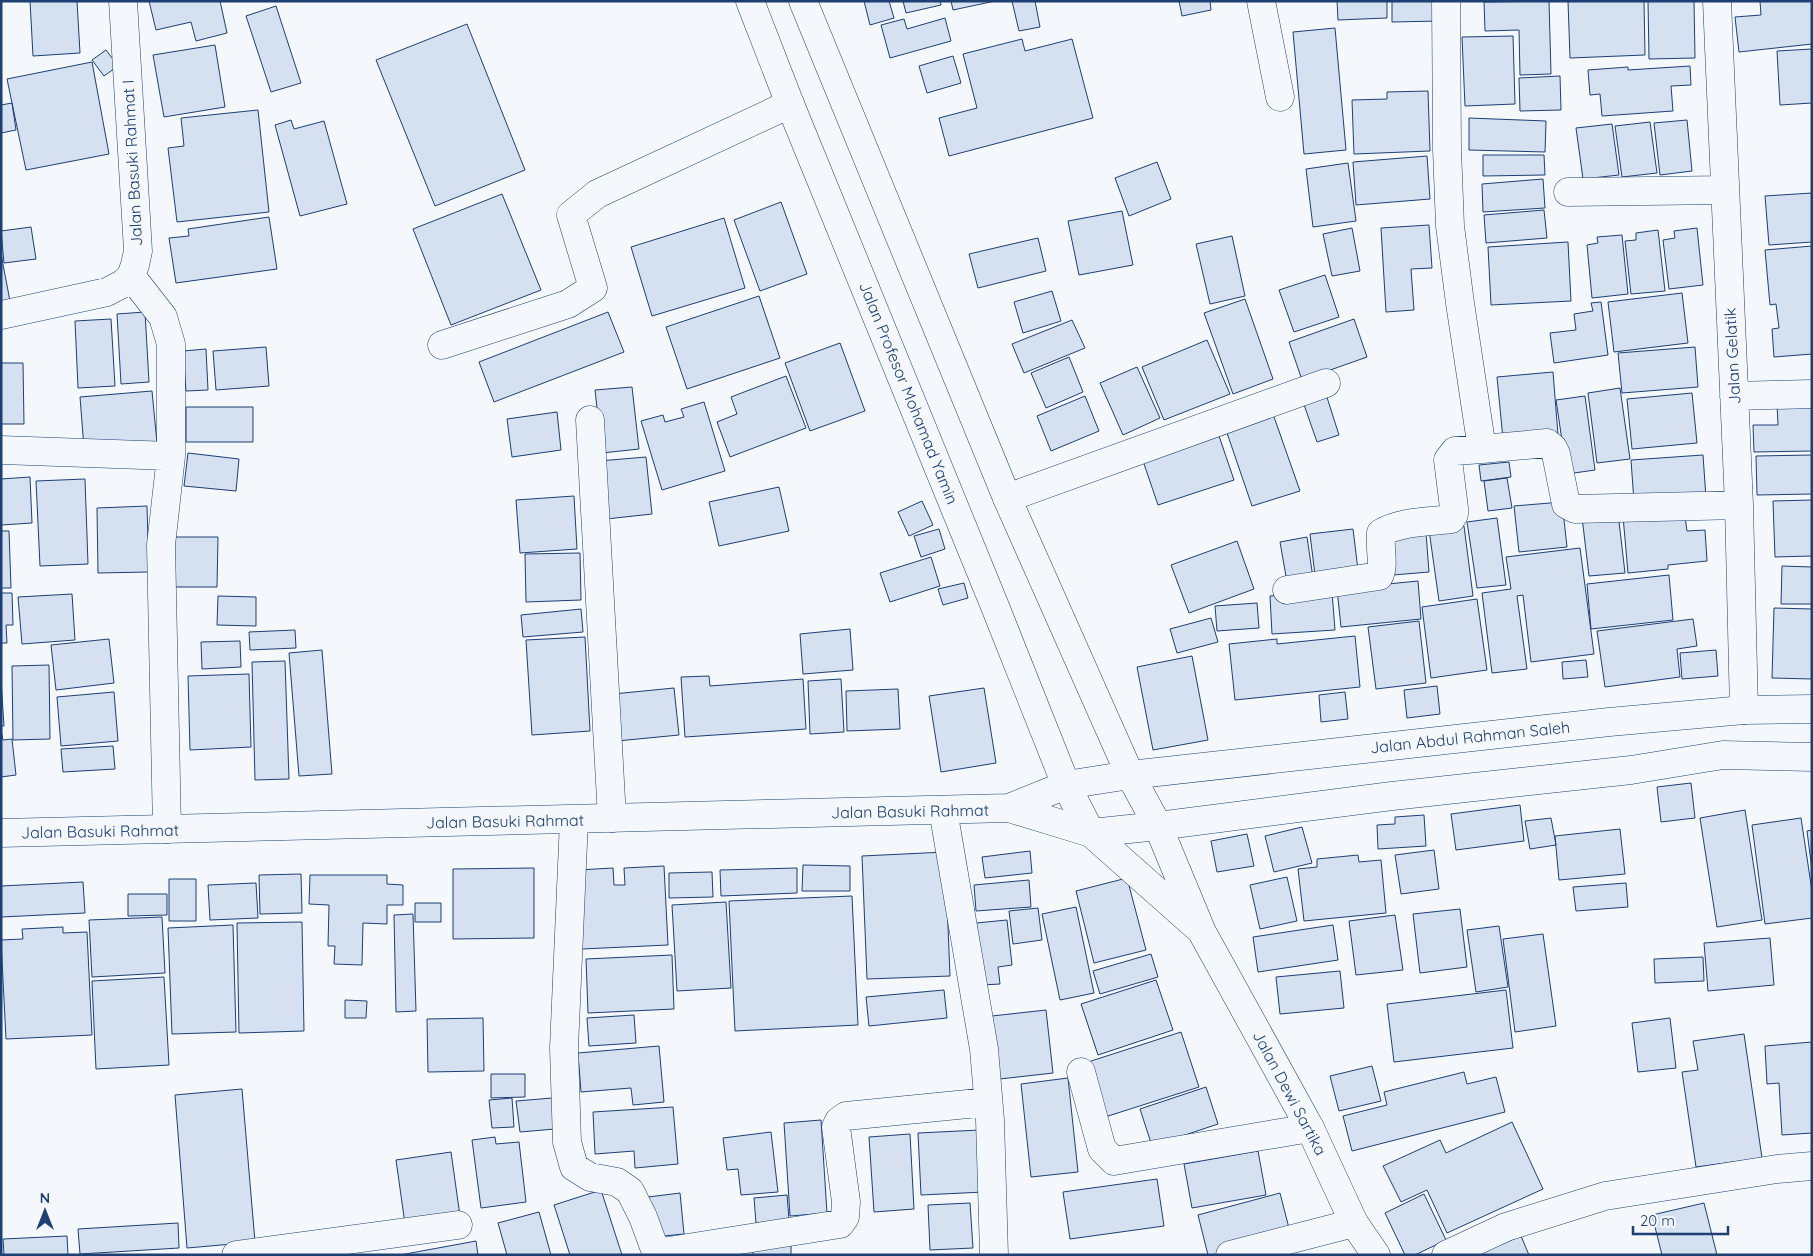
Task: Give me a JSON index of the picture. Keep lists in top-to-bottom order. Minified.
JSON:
{"streets":{"main road":["Jalan Basuki Rahmat I","Jalan Gelatik","Jalan Profesor Mohamad Yamin","Jalan Abdul Rahman Saleh","Jalan Basuki Rahmat","Jalan Dewi Sartika"]},"crossings":[["Jalan Gelatik","Jalan Abdul Rahman Saleh"],["Jalan Profesor Mohamad Yamin","Jalan Abdul Rahman Saleh"],["Jalan Abdul Rahman Saleh","Jalan Basuki Rahmat"]],"scale_bar":"20 m","north":"top"}
